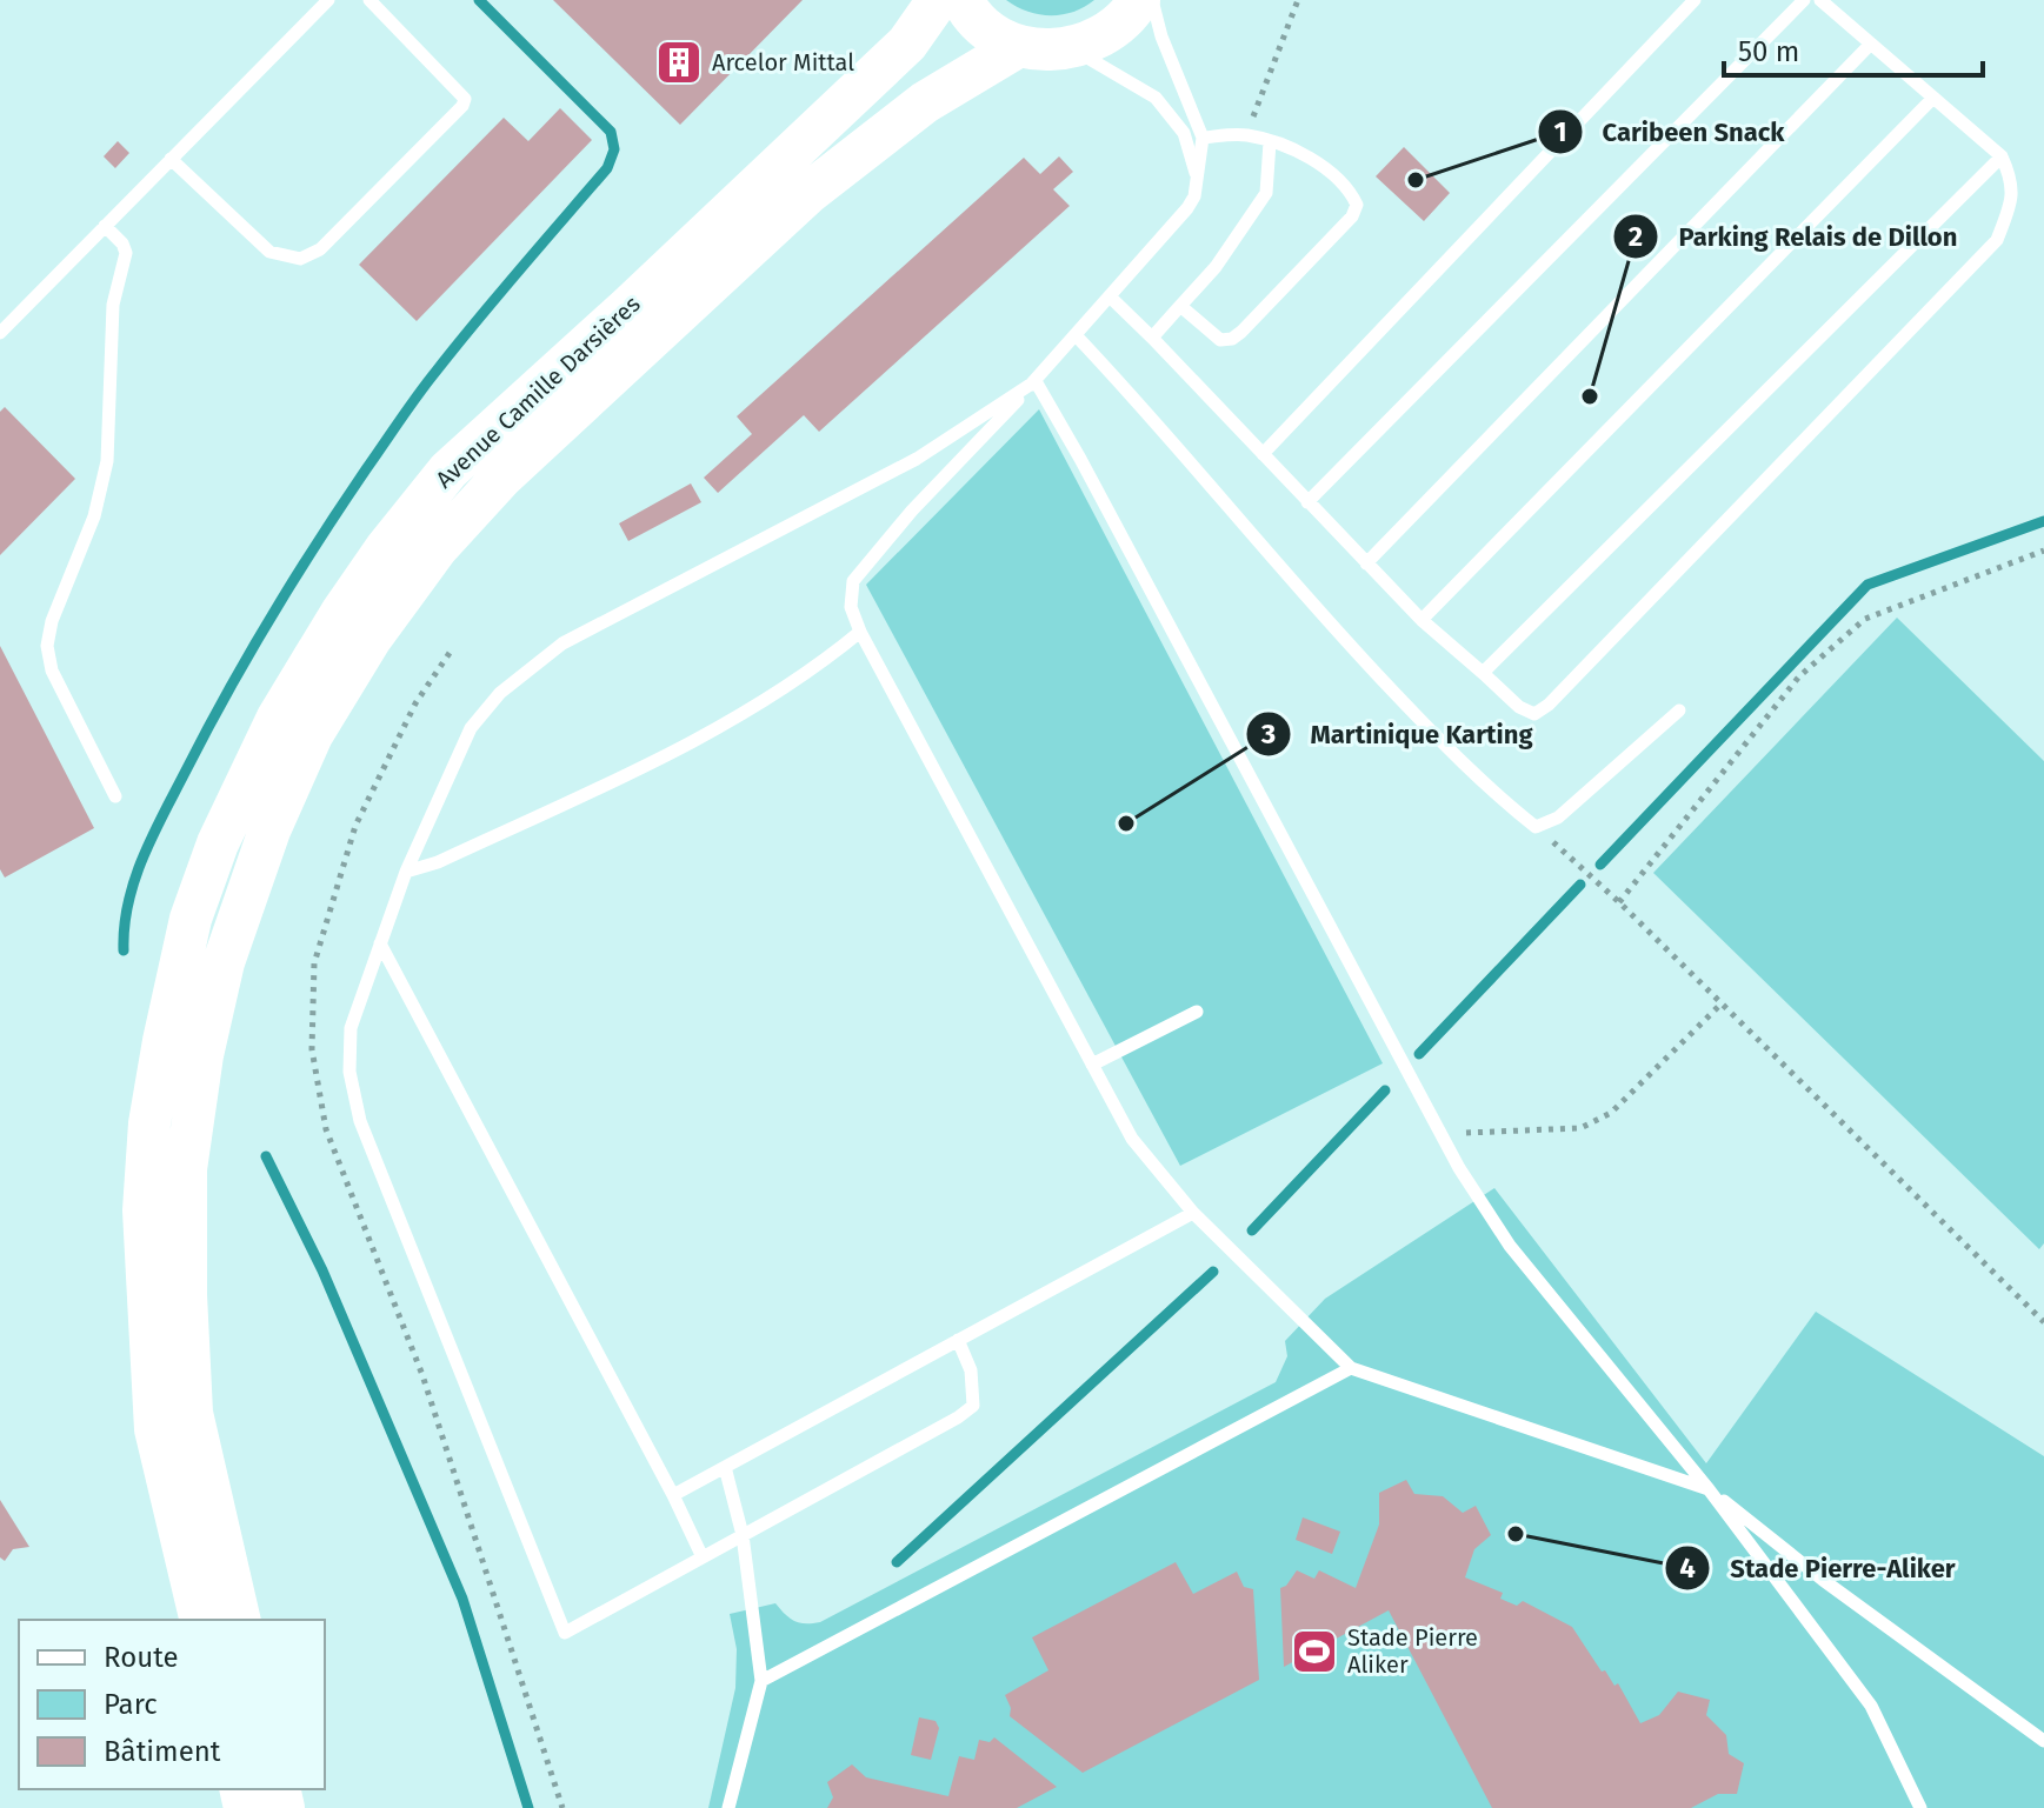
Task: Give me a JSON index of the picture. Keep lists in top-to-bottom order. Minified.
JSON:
{"streets":{"main road":["Avenue Camille Darsières"]},"places":{"building":["Arcelor Mittal"],"other":["Caribeen Snack","Parking Relais de Dillon","Martinique Karting","Stade Pierre-Aliker"],"sports":["Stade Pierre Aliker"]},"legend":["Route","Parc","Bâtiment"],"scale_bar":"50 m"}
